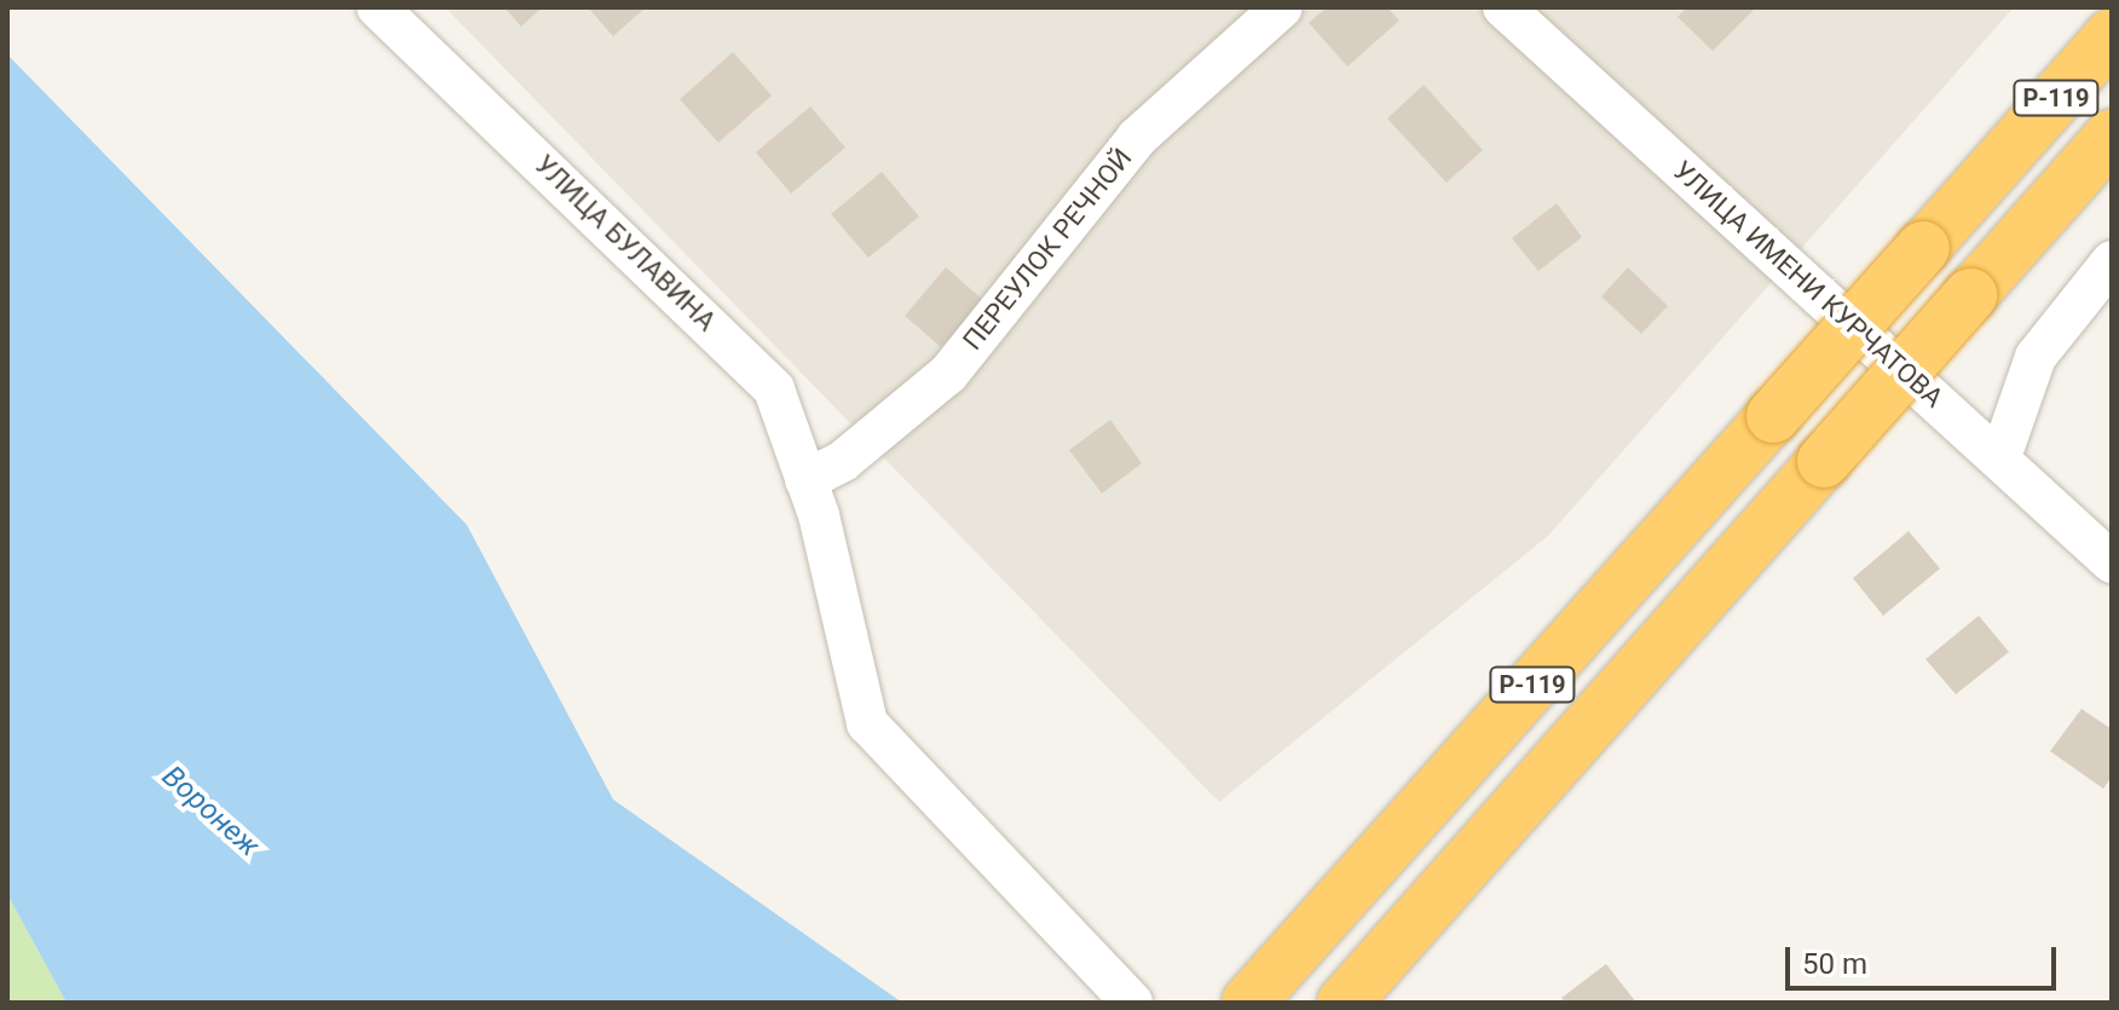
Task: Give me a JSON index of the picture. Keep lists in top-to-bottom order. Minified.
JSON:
{"streets":{"highway":["Р-119"],"street":["УЛИЦА БУЛАВИНА","ПЕРЕУЛОК РЕЧНОЙ","УЛИЦА ИМЕНИ КУРЧАТОВА"]},"crossings":[["УЛИЦА БУЛАВИНА","ПЕРЕУЛОК РЕЧНОЙ"]],"water":["Воронеж"],"scale_bar":"50 m"}
